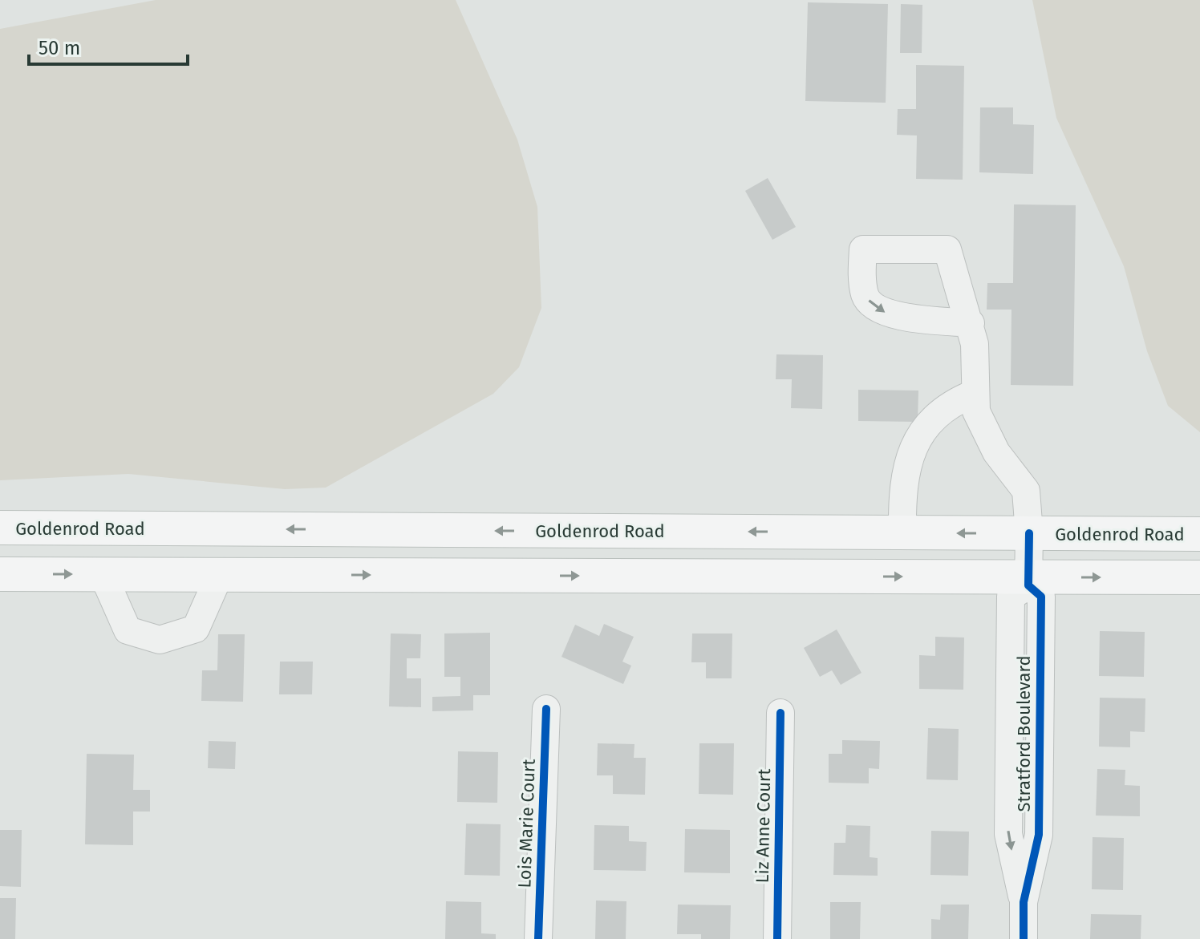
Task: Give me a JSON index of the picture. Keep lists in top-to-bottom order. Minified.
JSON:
{"streets":{"main road":["Goldenrod Road"],"street":["Stratford Boulevard","Lois Marie Court","Liz Anne Court"]},"crossings":[["Goldenrod Road","Stratford Boulevard"]],"scale_bar":"50 m"}
